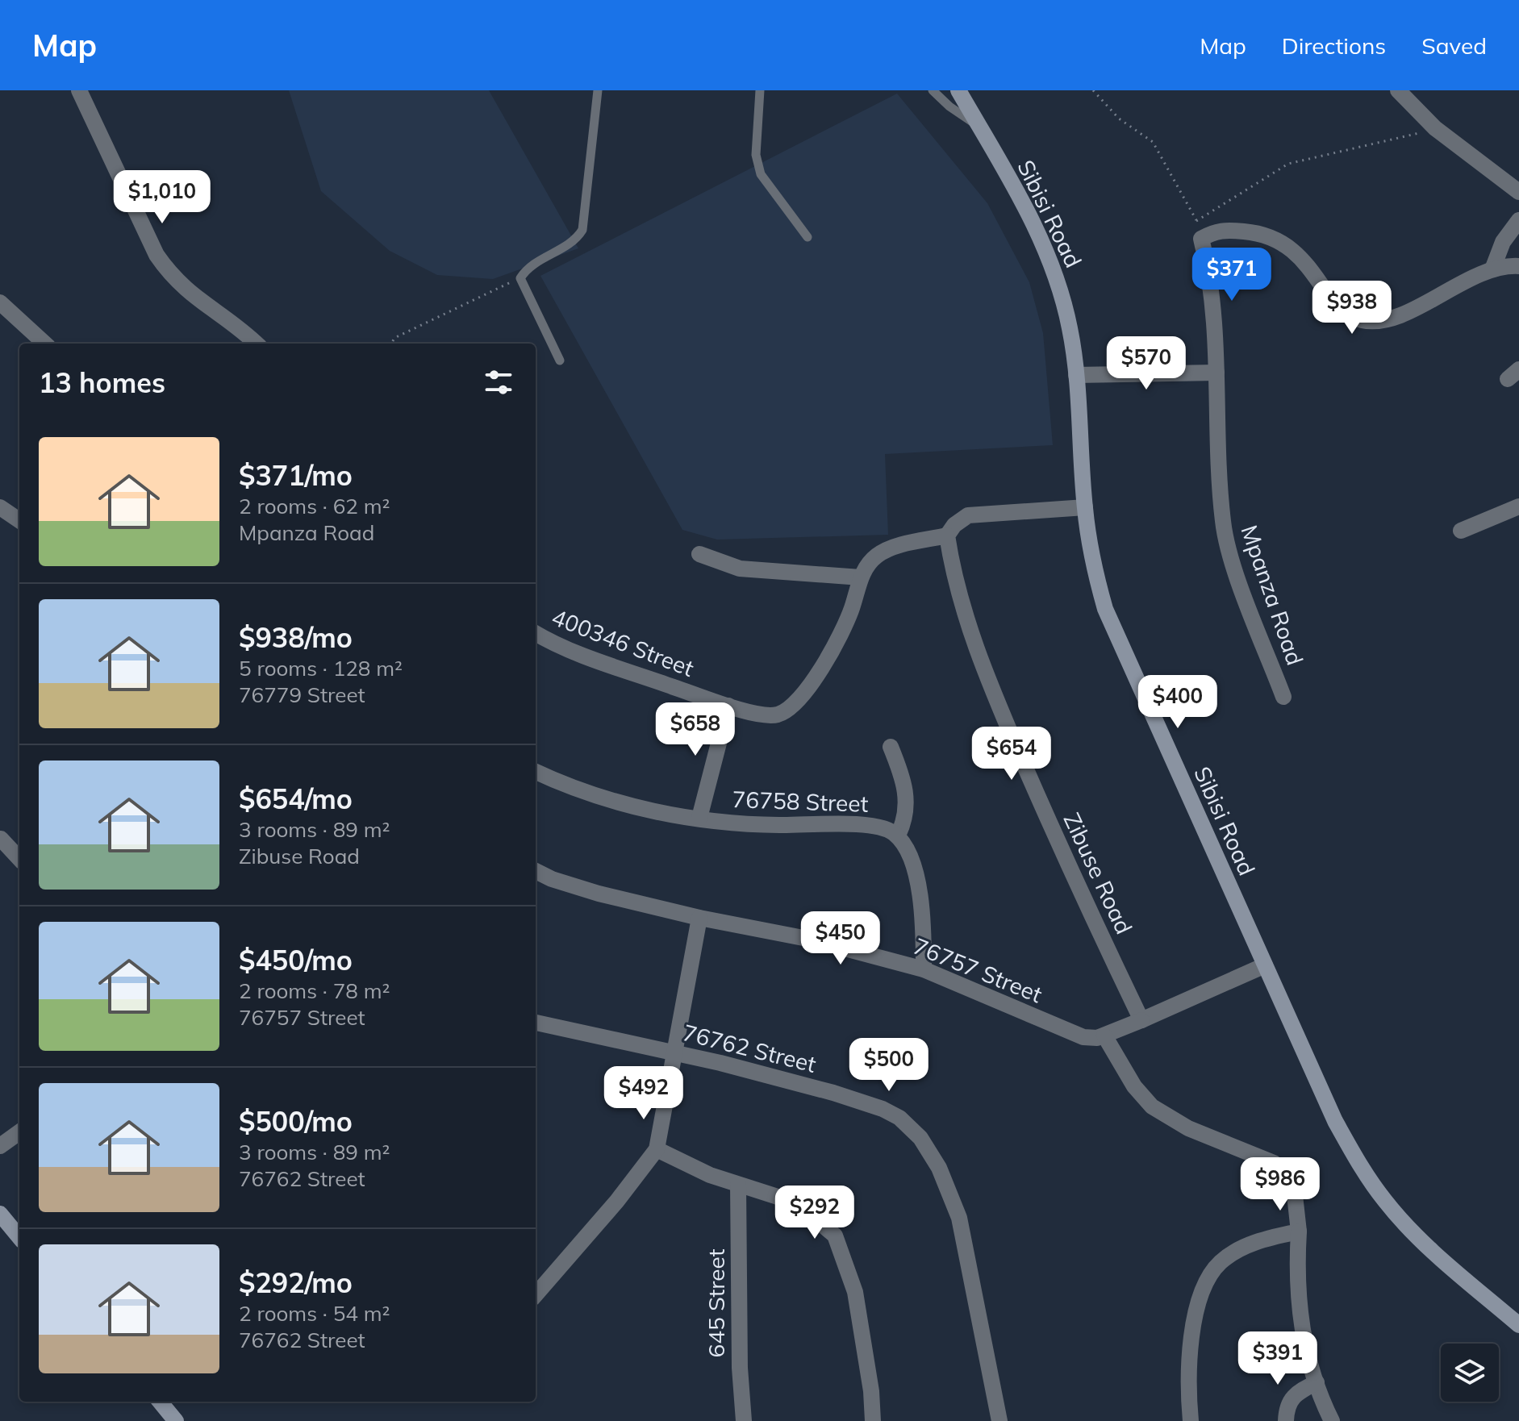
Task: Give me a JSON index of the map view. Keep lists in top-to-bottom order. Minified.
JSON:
{"streets":{"street":["Sibisi Road","Mpanza Road","400346 Street","76758 Street","Zibuse Road","76757 Street","76762 Street","645 Street"]},"crossings":[["400346 Street","76758 Street"],["400346 Street","Zibuse Road"],["Zibuse Road","76757 Street"]],"page":{"header":"Map","nav":["Map","Directions","Saved"],"price":["$1,010","$371","$938","$570","$400","$658","$654","$450","$500","$492","$986","$292","$391"],"heading":"13 homes","list":[{"name":"$371/mo","note":"2 rooms · 62 m² · Mpanza Road"},{"name":"$938/mo","note":"5 rooms · 128 m² · 76779 Street"},{"name":"$654/mo","note":"3 rooms · 89 m² · Zibuse Road"},{"name":"$450/mo","note":"2 rooms · 78 m² · 76757 Street"},{"name":"$500/mo","note":"3 rooms · 89 m² · 76762 Street"},{"name":"$292/mo","note":"2 rooms · 54 m² · 76762 Street"}]}}
